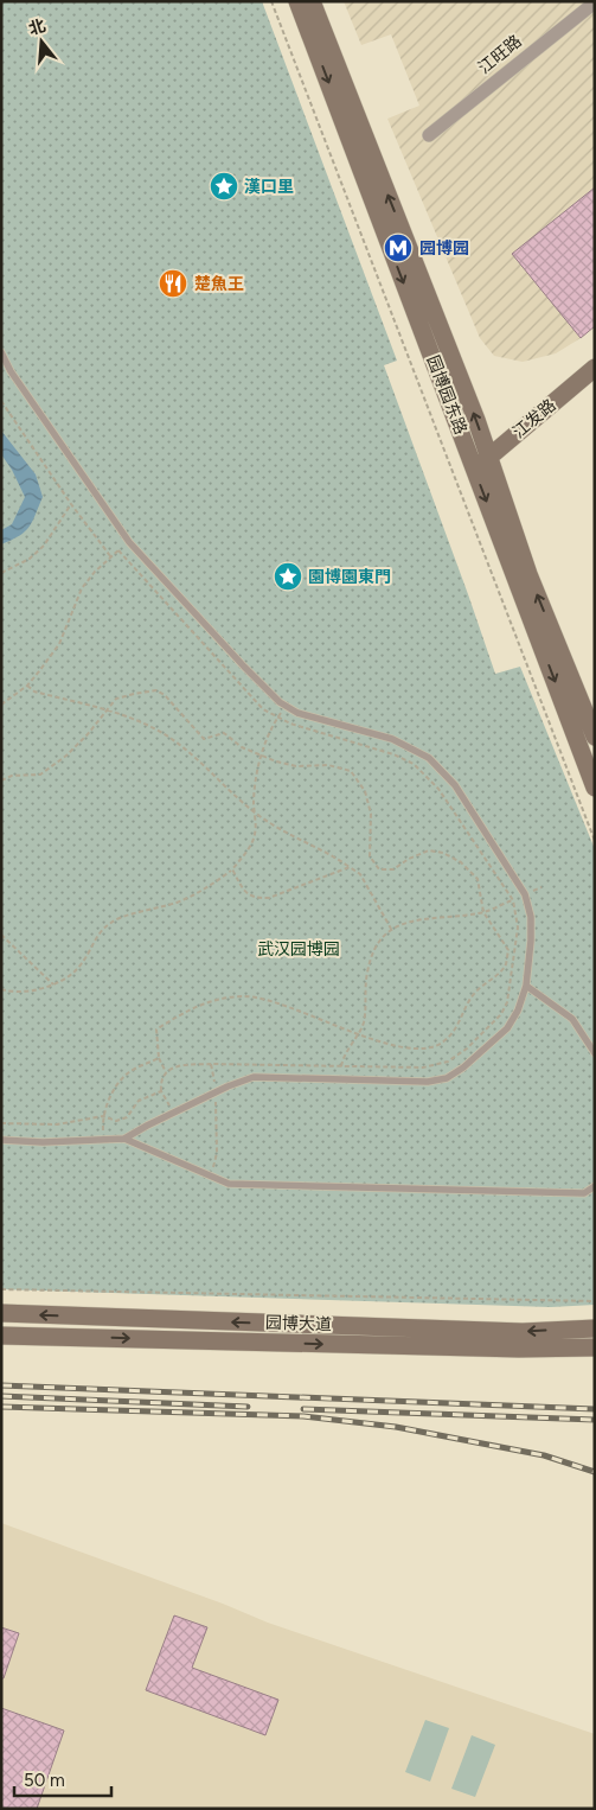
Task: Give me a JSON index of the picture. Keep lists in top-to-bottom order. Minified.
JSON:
{"streets":{"main road":["园博园东路","江发路","园博大道"],"street":["江旺路"]},"crossings":[["园博园东路","江发路"]],"parks":["武汉园博园"],"places":{"place":["漢口里","園博園東門"],"metro station":["园博园"],"restaurant":["楚魚王"]},"scale_bar":"50 m","north":"top"}
